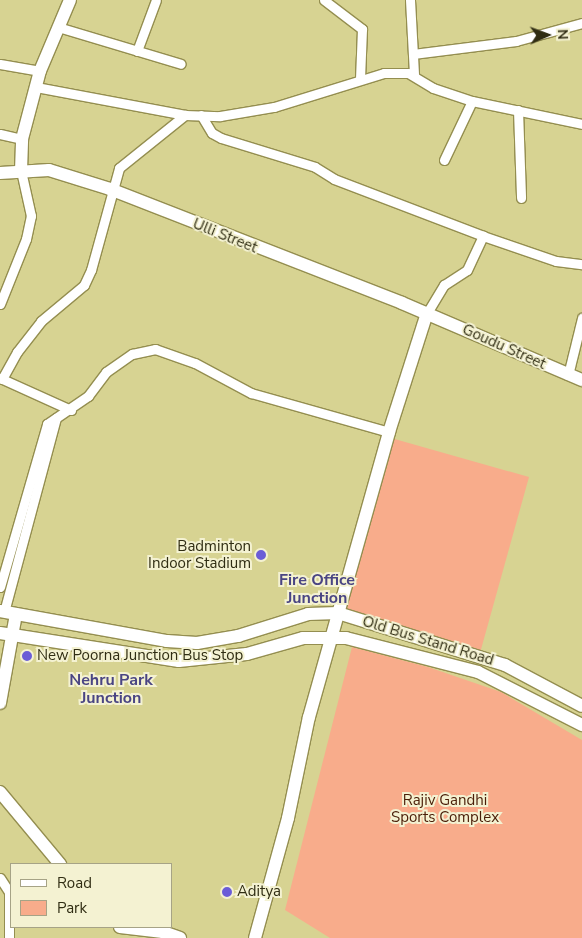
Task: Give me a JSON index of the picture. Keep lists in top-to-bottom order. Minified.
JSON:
{"streets":{"main road":["Ulli Street","Goudu Street","Old Bus Stand Road"]},"crossings":[["Ulli Street","Goudu Street"]],"districts":["Fire Office Junction","Nehru Park Junction"],"parks":["Rajiv Gandhi Sports Complex"],"places":["Badminton Indoor Stadium","New Poorna Junction Bus Stop","Aditya"],"legend":["Road","Park"],"north":"right"}
